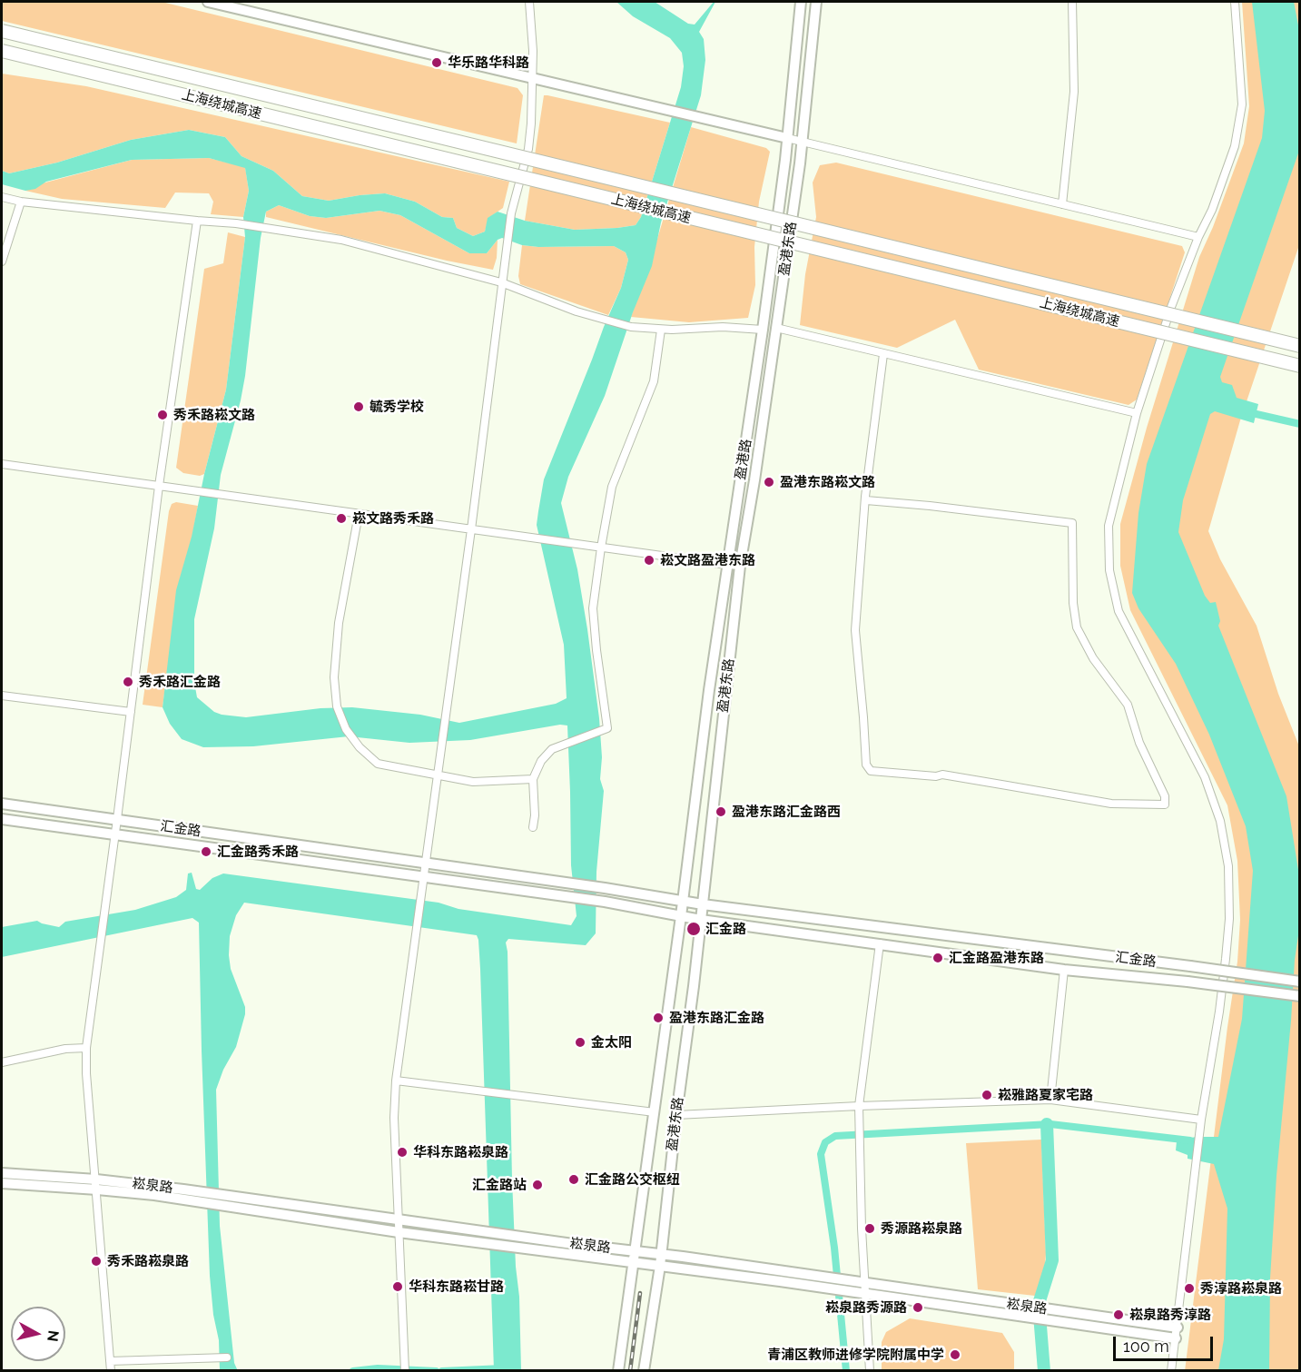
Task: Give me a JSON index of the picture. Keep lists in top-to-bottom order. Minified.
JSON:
{"streets":{"highway":["上海绕城高速"],"main road":["盈港东路","盈港路","汇金路","崧泉路"]},"crossings":[["盈港东路","盈港路"],["盈港东路","汇金路"],["盈港东路","崧泉路"],["盈港路","汇金路"]],"places":["华乐路华科路","毓秀学校","秀禾路崧文路","盈港东路崧文路","崧文路秀禾路","崧文路盈港东路","秀禾路汇金路","盈港东路汇金路西","汇金路秀禾路","汇金路","汇金路盈港东路","盈港东路汇金路","金太阳","崧雅路夏家宅路","华科东路崧泉路","汇金路公交枢纽","汇金路站","秀源路崧泉路","秀禾路崧泉路","华科东路崧甘路","秀淳路崧泉路","崧泉路秀源路","崧泉路秀淳路","青浦区教师进修学院附属中学"],"scale_bar":"100 m","north":"right"}
